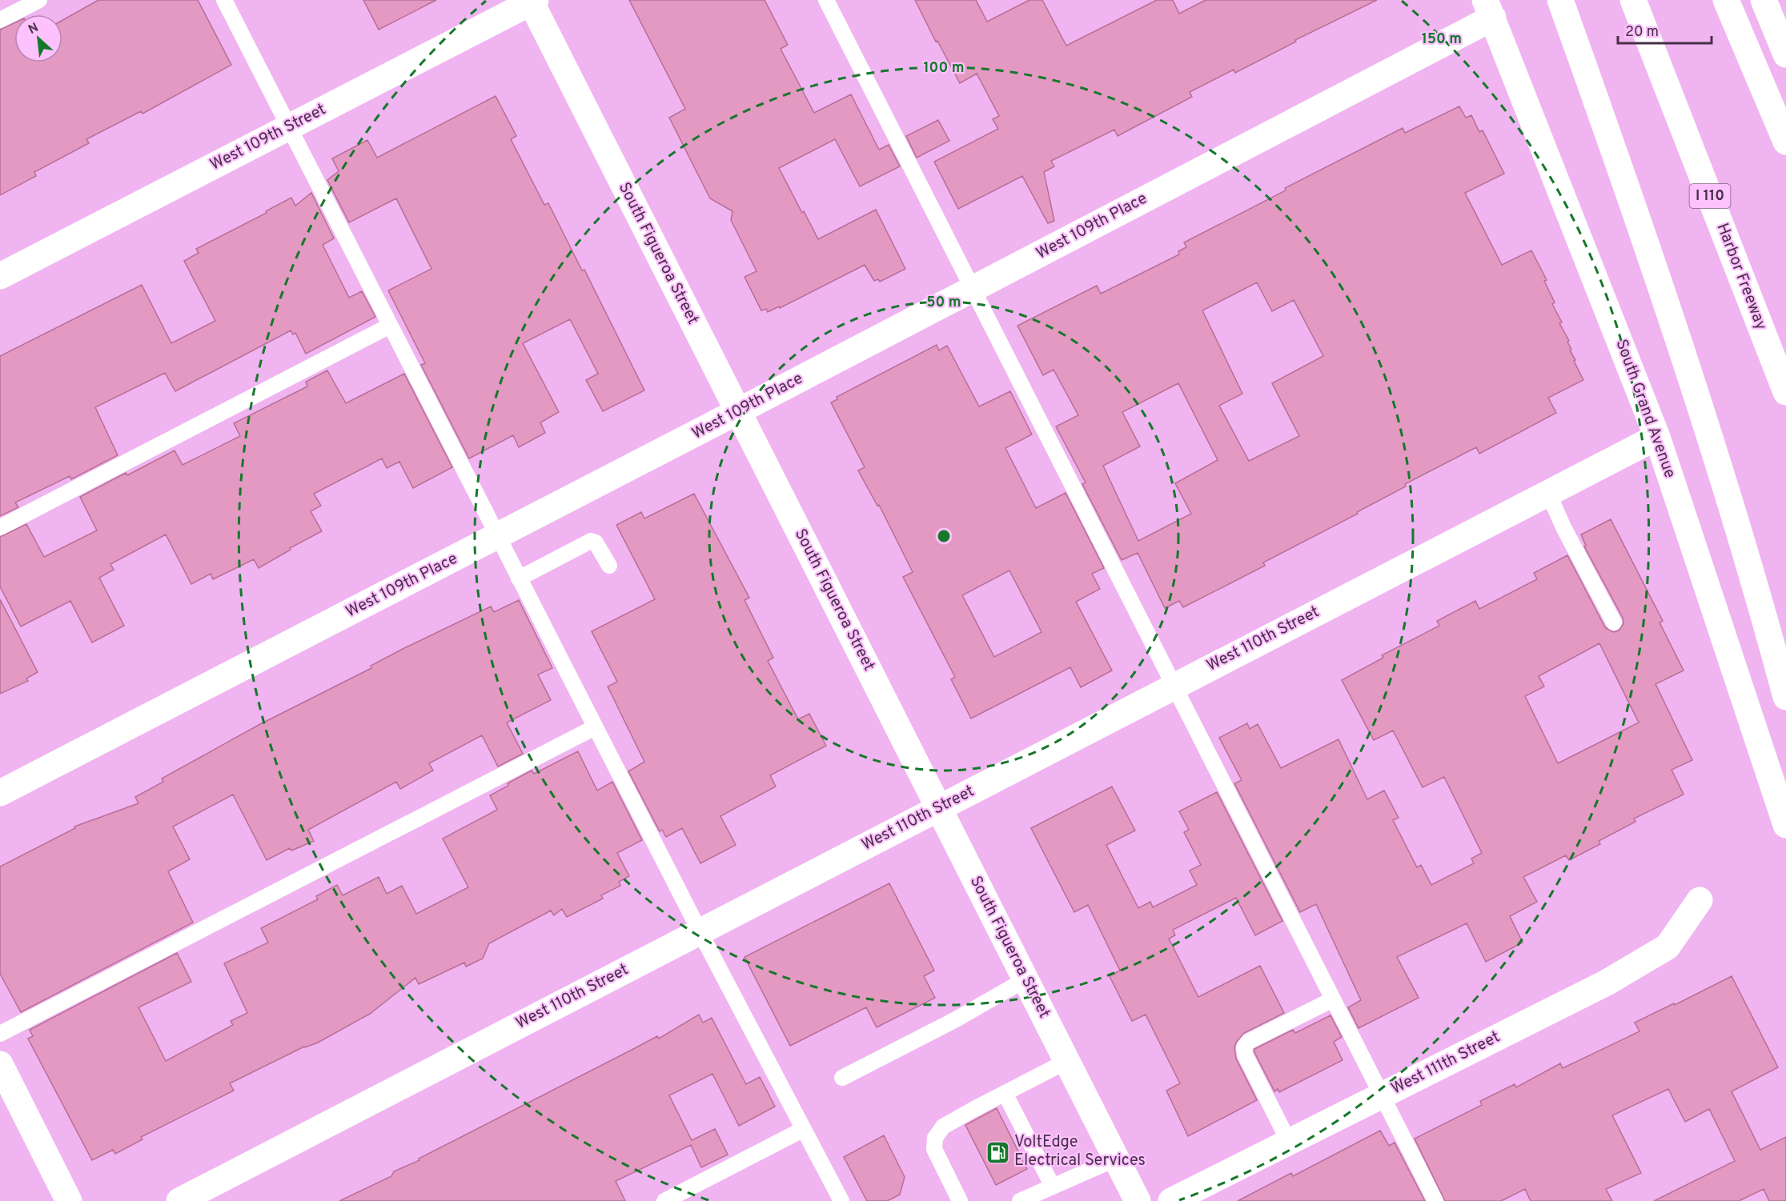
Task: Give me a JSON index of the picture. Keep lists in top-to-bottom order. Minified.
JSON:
{"streets":{"main road":["West 109th Street","I 110","West 109th Place","South Figueroa Street","Harbor Freeway","South Grand Avenue","West 110th Street","West 111th Street"]},"crossings":[["West 109th Street","South Figueroa Street"],["West 109th Place","South Figueroa Street"],["West 109th Place","South Grand Avenue"],["South Figueroa Street","West 110th Street"],["South Grand Avenue","West 110th Street"]],"places":{"fuel station":["VoltEdge Electrical Services"]},"scale_bar":"20 m","north":"top left","rings":["150 m","100 m","50 m"]}
